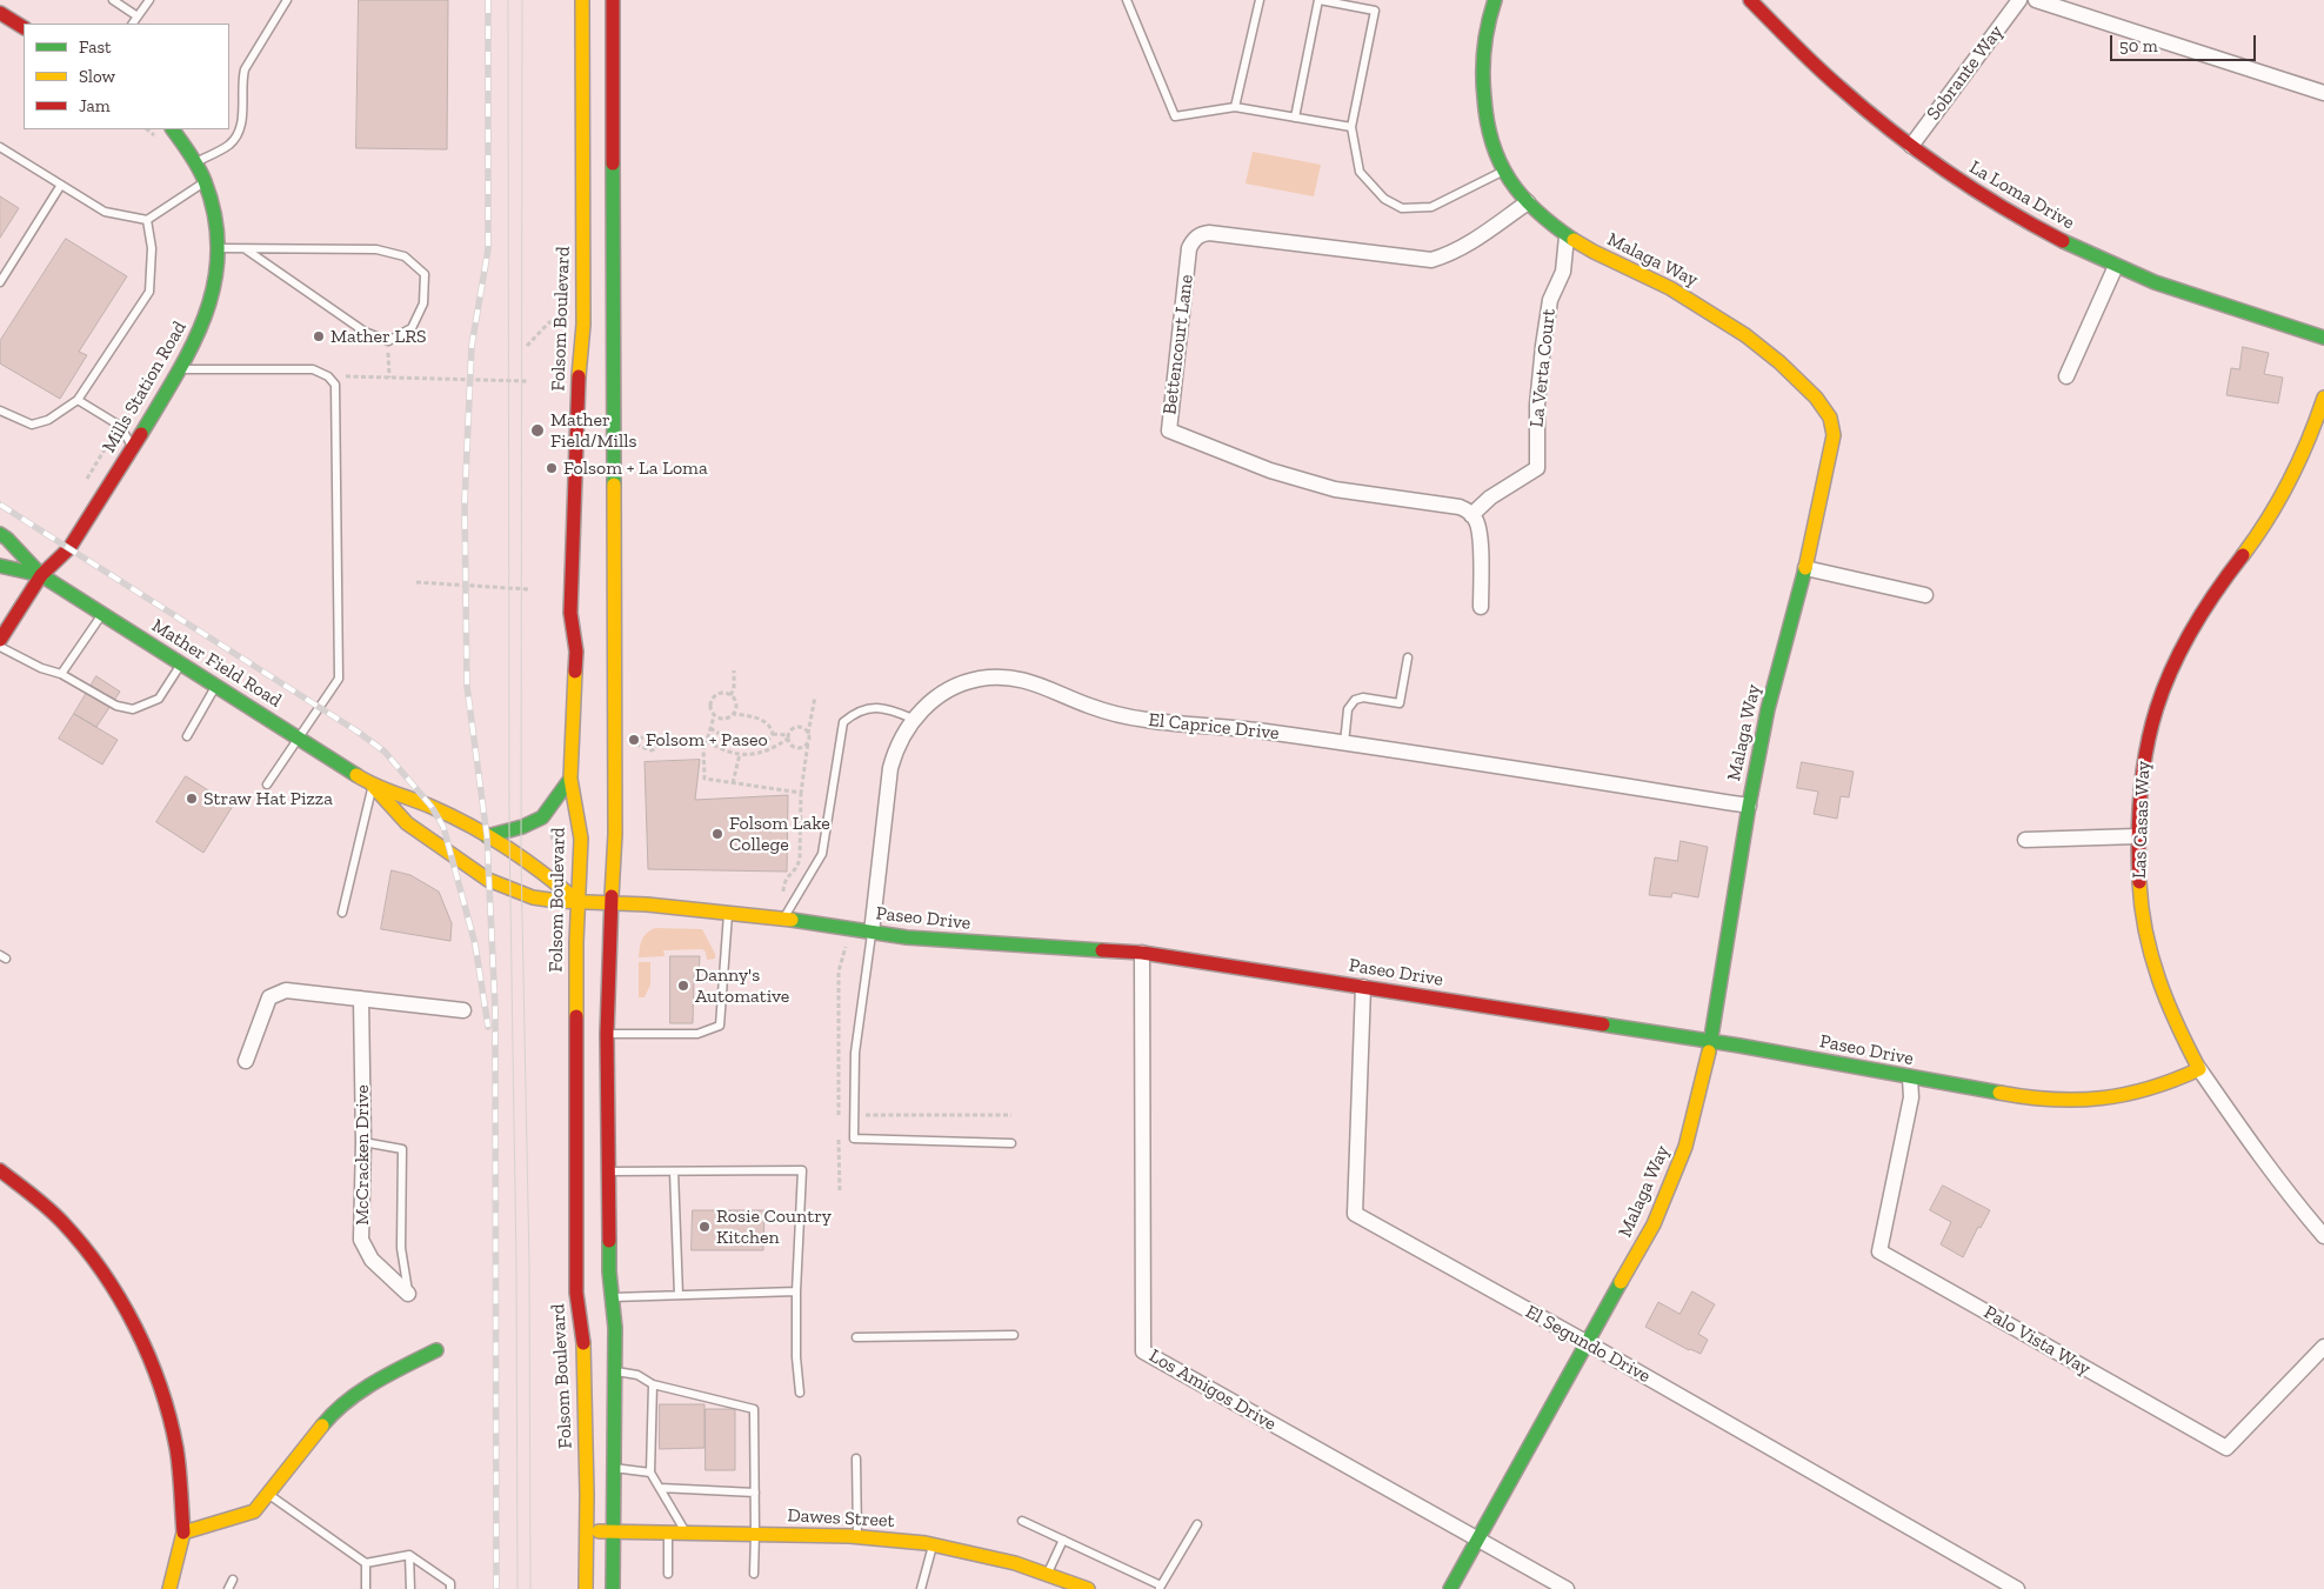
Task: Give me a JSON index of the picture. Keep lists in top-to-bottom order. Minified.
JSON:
{"streets":{"street":["Sobrante Way","La Loma Drive","Malaga Way","Folsom Boulevard","Bettencourt Lane","La Verta Court","Mills Station Road","Mather Field Road","El Caprice Drive","Las Casas Way","Paseo Drive","McCracken Drive","Palo Vista Way","El Segundo Drive","Los Amigos Drive","Dawes Street"]},"crossings":[["Sobrante Way","La Loma Drive"],["Malaga Way","Bettencourt Lane"],["Malaga Way","La Verta Court"],["Malaga Way","El Caprice Drive"],["Malaga Way","Paseo Drive"],["Malaga Way","El Segundo Drive"],["Malaga Way","Los Amigos Drive"],["Folsom Boulevard","Mather Field Road"],["Folsom Boulevard","Paseo Drive"],["Folsom Boulevard","Dawes Street"],["Bettencourt Lane","La Verta Court"],["Mills Station Road","Mather Field Road"],["Mather Field Road","Paseo Drive"],["El Caprice Drive","Paseo Drive"],["Las Casas Way","Paseo Drive"],["Paseo Drive","Palo Vista Way"],["Paseo Drive","El Segundo Drive"],["Paseo Drive","Los Amigos Drive"]],"places":["Mather LRS","Mather Field/Mills","Folsom + La Loma","Folsom + Paseo","Straw Hat Pizza","Folsom Lake College","Danny's Automative","Rosie Country Kitchen"],"legend":["Fast","Slow","Jam"],"scale_bar":"50 m"}
